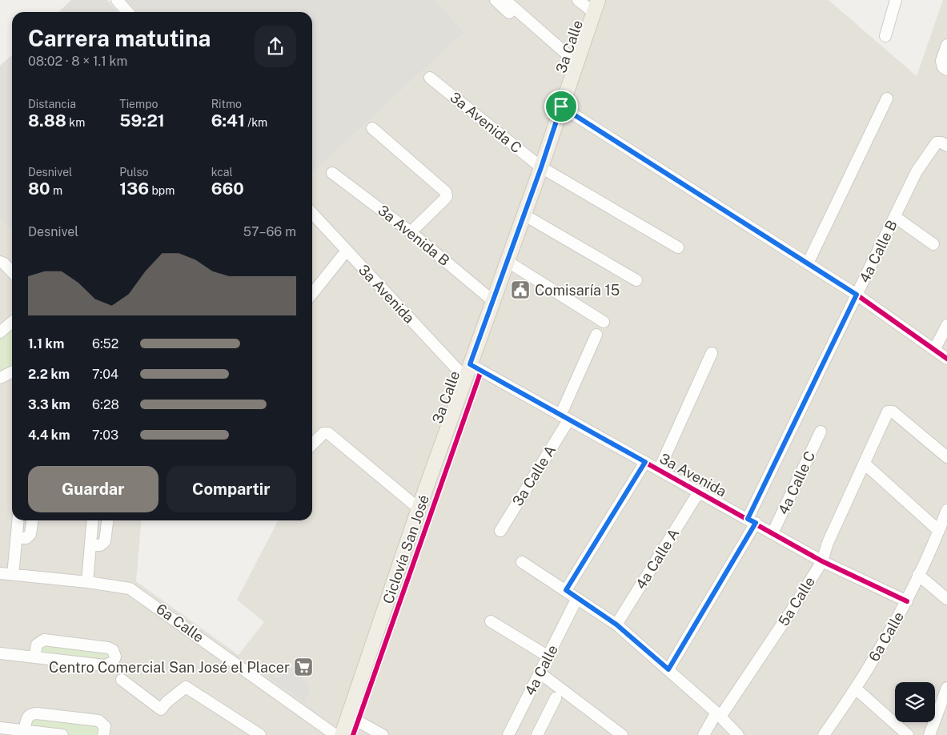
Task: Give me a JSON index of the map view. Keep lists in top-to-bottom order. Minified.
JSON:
{"streets":{"main road":["3a Calle"],"street":["3a Avenida C","3a Avenida B","4a Calle B","3a Avenida","3a Calle A","4a Calle C","4a Calle A","5a Calle","6a Calle","4a Calle"],"cycle path":["Ciclovía San José"]},"crossings":[["3a Calle","3a Avenida C"],["3a Calle","3a Avenida B"],["3a Calle","3a Avenida"],["4a Calle B","3a Avenida"],["3a Avenida","3a Calle A"],["3a Avenida","4a Calle C"],["3a Avenida","4a Calle A"],["3a Avenida","5a Calle"],["3a Avenida","6a Calle"]],"places":{"public building":["Comisaría 15"],"supermarket":["Centro Comercial San José el Placer"]},"page":{"heading":["Carrera matutina","08:02 · 8 × 1.1 km"],"stats":[["Distancia","8.88 km"],["Tiempo","59:21"],["Ritmo","6:41 /km"],["Desnivel","80 m"],["Pulso","136 bpm"],["kcal","660"]],"chart":["Desnivel","57–66 m"],"list":[{"name":"1.1 km","note":"6:52"},{"name":"2.2 km","note":"7:04"},{"name":"3.3 km","note":"6:28"},{"name":"4.4 km","note":"7:03"}],"buttons":["Guardar","Compartir"]}}
